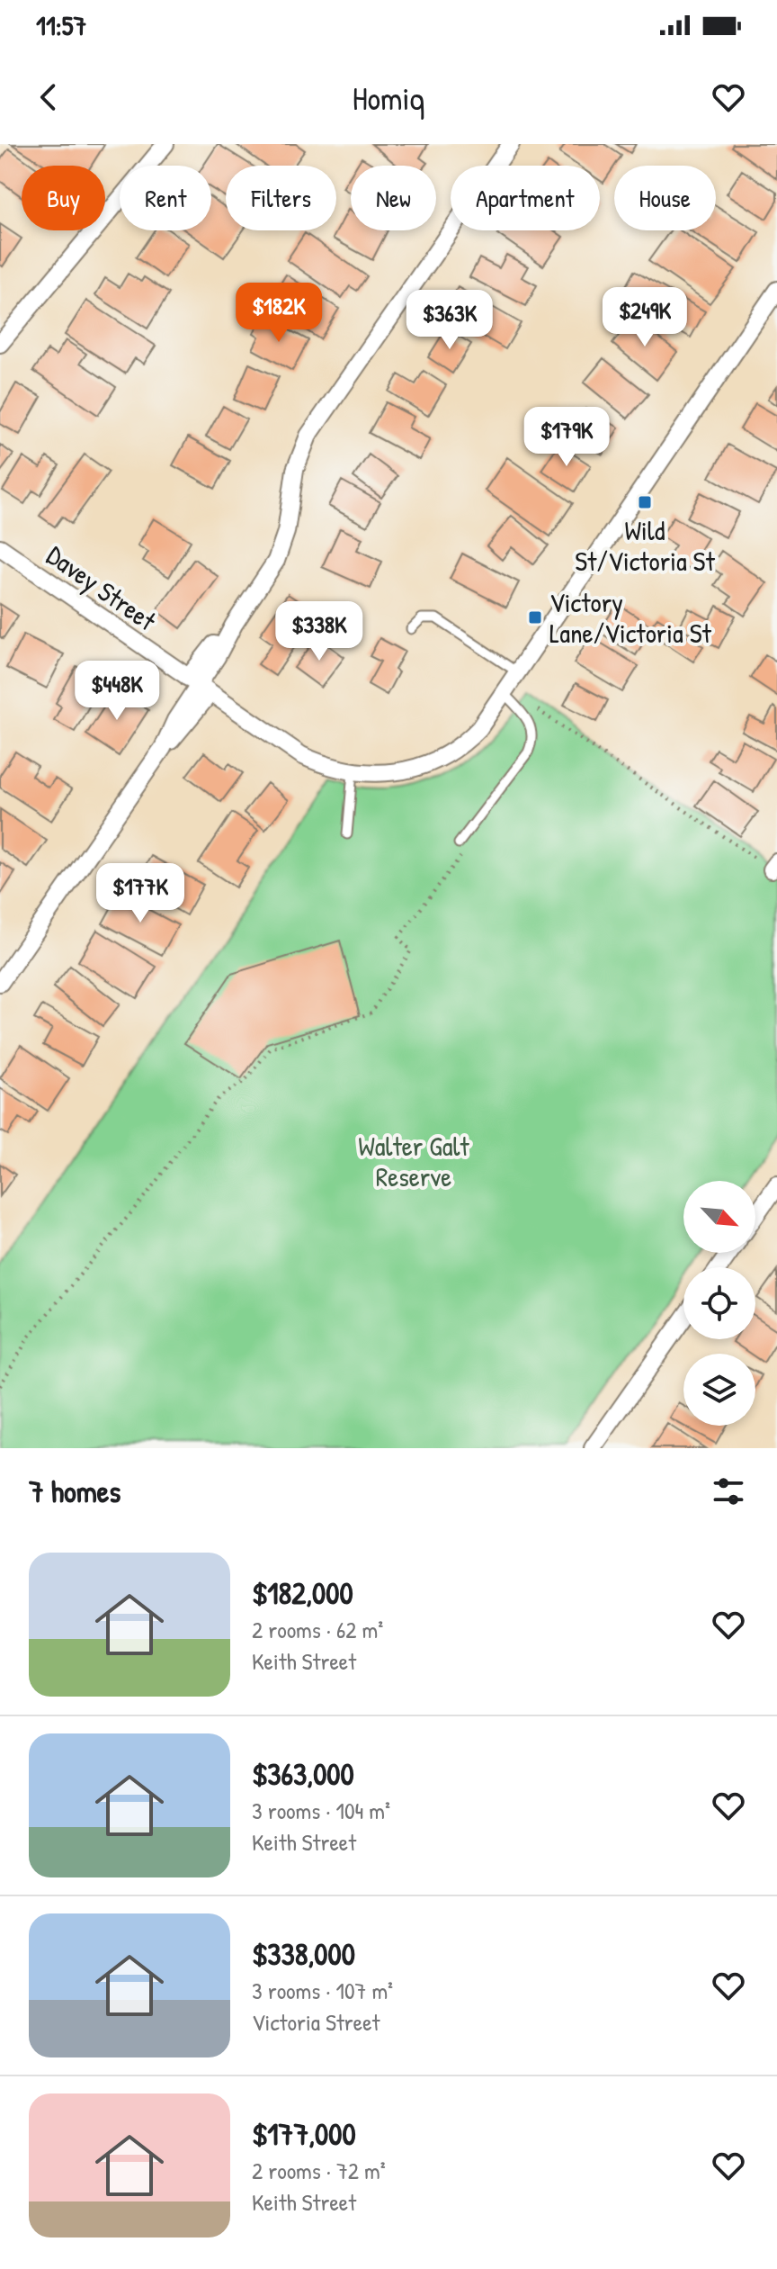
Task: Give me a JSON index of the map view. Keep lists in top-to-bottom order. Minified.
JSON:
{"streets":{"street":["Davey Street"]},"parks":["Walter Galt Reserve"],"places":{"transit":["Wild St/Victoria St","Victory Lane/Victoria St"]},"north":"bottom right","page":{"status":"11:57","header":"Homiq","chip":["Buy","Rent","Filters","New","Apartment","House"],"price":["$182K","$249K","$363K","$179K","$338K","$448K","$177K"],"heading":"7 homes","list":[{"name":"$182,000","note":"2 rooms · 62 m² · Keith Street"},{"name":"$363,000","note":"3 rooms · 104 m² · Keith Street"},{"name":"$338,000","note":"3 rooms · 107 m² · Victoria Street"},{"name":"$177,000","note":"2 rooms · 72 m² · Keith Street"}]}}
